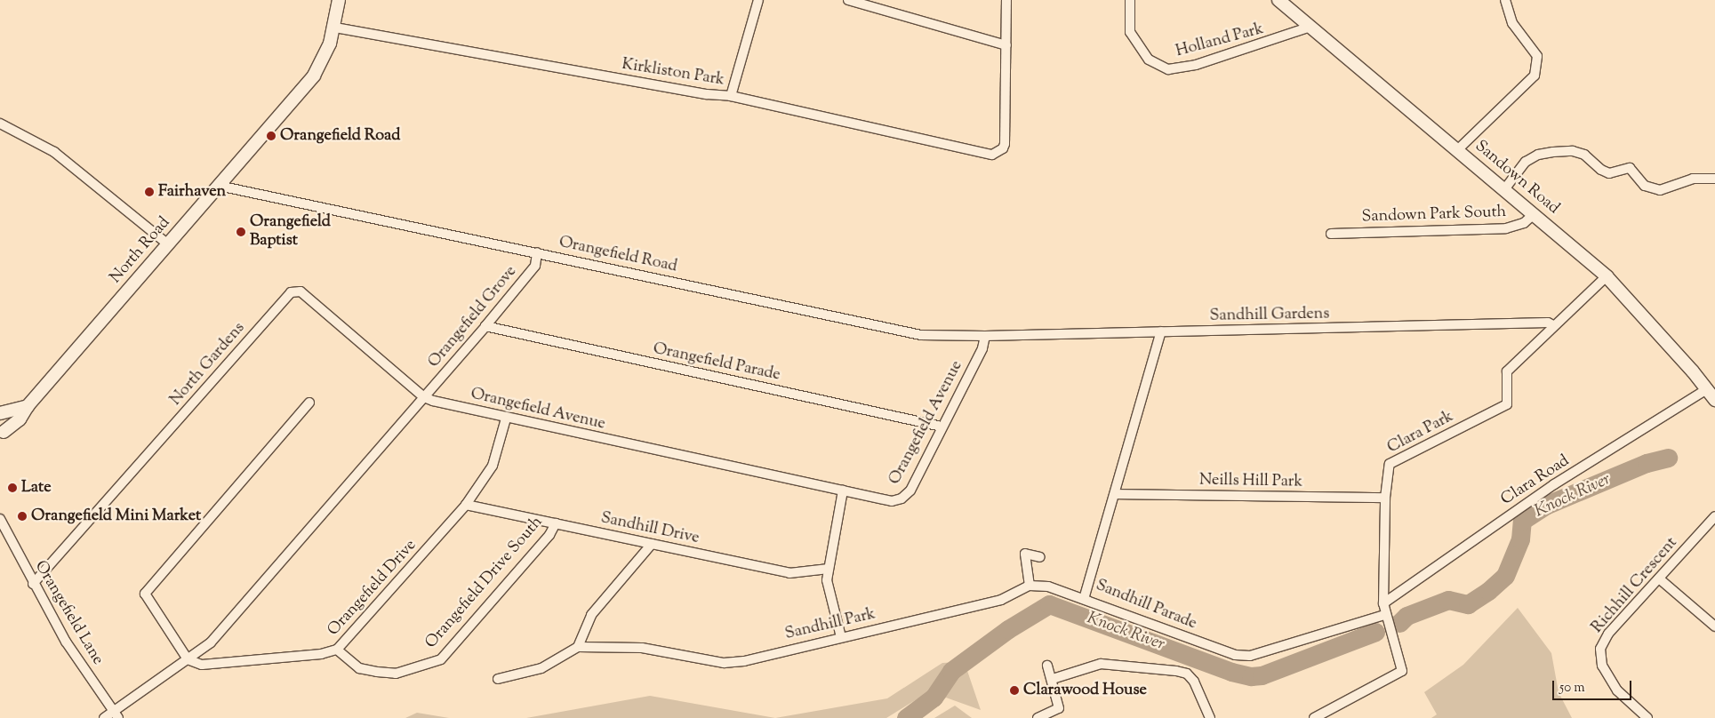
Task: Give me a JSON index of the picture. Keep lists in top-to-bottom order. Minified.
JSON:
{"streets":{"street":["Holland Park","Kirkliston Park","Sandown Road","Sandown Park South","North Road","Orangefield Road","Sandhill Gardens","Orangefield Grove","Orangefield Parade","North Gardens","Orangefield Avenue","Clara Park","Clara Road","Neills Hill Park","Sandhill Drive","Orangefield Drive South","Richhill Crescent","Orangefield Drive","Sandhill Parade","Orangefield Lane","Sandhill Park"]},"crossings":[["Holland Park","Sandown Road"],["Kirkliston Park","North Road"],["Sandown Road","Sandown Park South"],["Sandown Road","Clara Park"],["Sandown Road","Clara Road"],["North Road","Orangefield Road"],["Orangefield Road","Sandhill Gardens"],["Orangefield Road","Orangefield Grove"],["Orangefield Road","Orangefield Avenue"],["Sandhill Gardens","Orangefield Avenue"],["Sandhill Gardens","Clara Park"],["Sandhill Gardens","Sandhill Parade"],["Orangefield Grove","Orangefield Parade"],["Orangefield Grove","North Gardens"],["Orangefield Grove","Orangefield Avenue"],["Orangefield Parade","Orangefield Avenue"],["North Gardens","Orangefield Avenue"],["North Gardens","Orangefield Lane"],["Orangefield Avenue","Orangefield Drive"],["Clara Park","Clara Road"],["Clara Park","Neills Hill Park"],["Clara Park","Sandhill Parade"],["Neills Hill Park","Sandhill Parade"],["Sandhill Drive","Orangefield Drive South"],["Sandhill Drive","Orangefield Drive"],["Orangefield Drive South","Orangefield Drive"],["Sandhill Parade","Sandhill Park"]],"water":["Knock River"],"places":["Orangefield Road","Fairhaven","Orangefield Baptist","Late","Orangefield Mini Market","Clarawood House"],"scale_bar":"50 m"}
